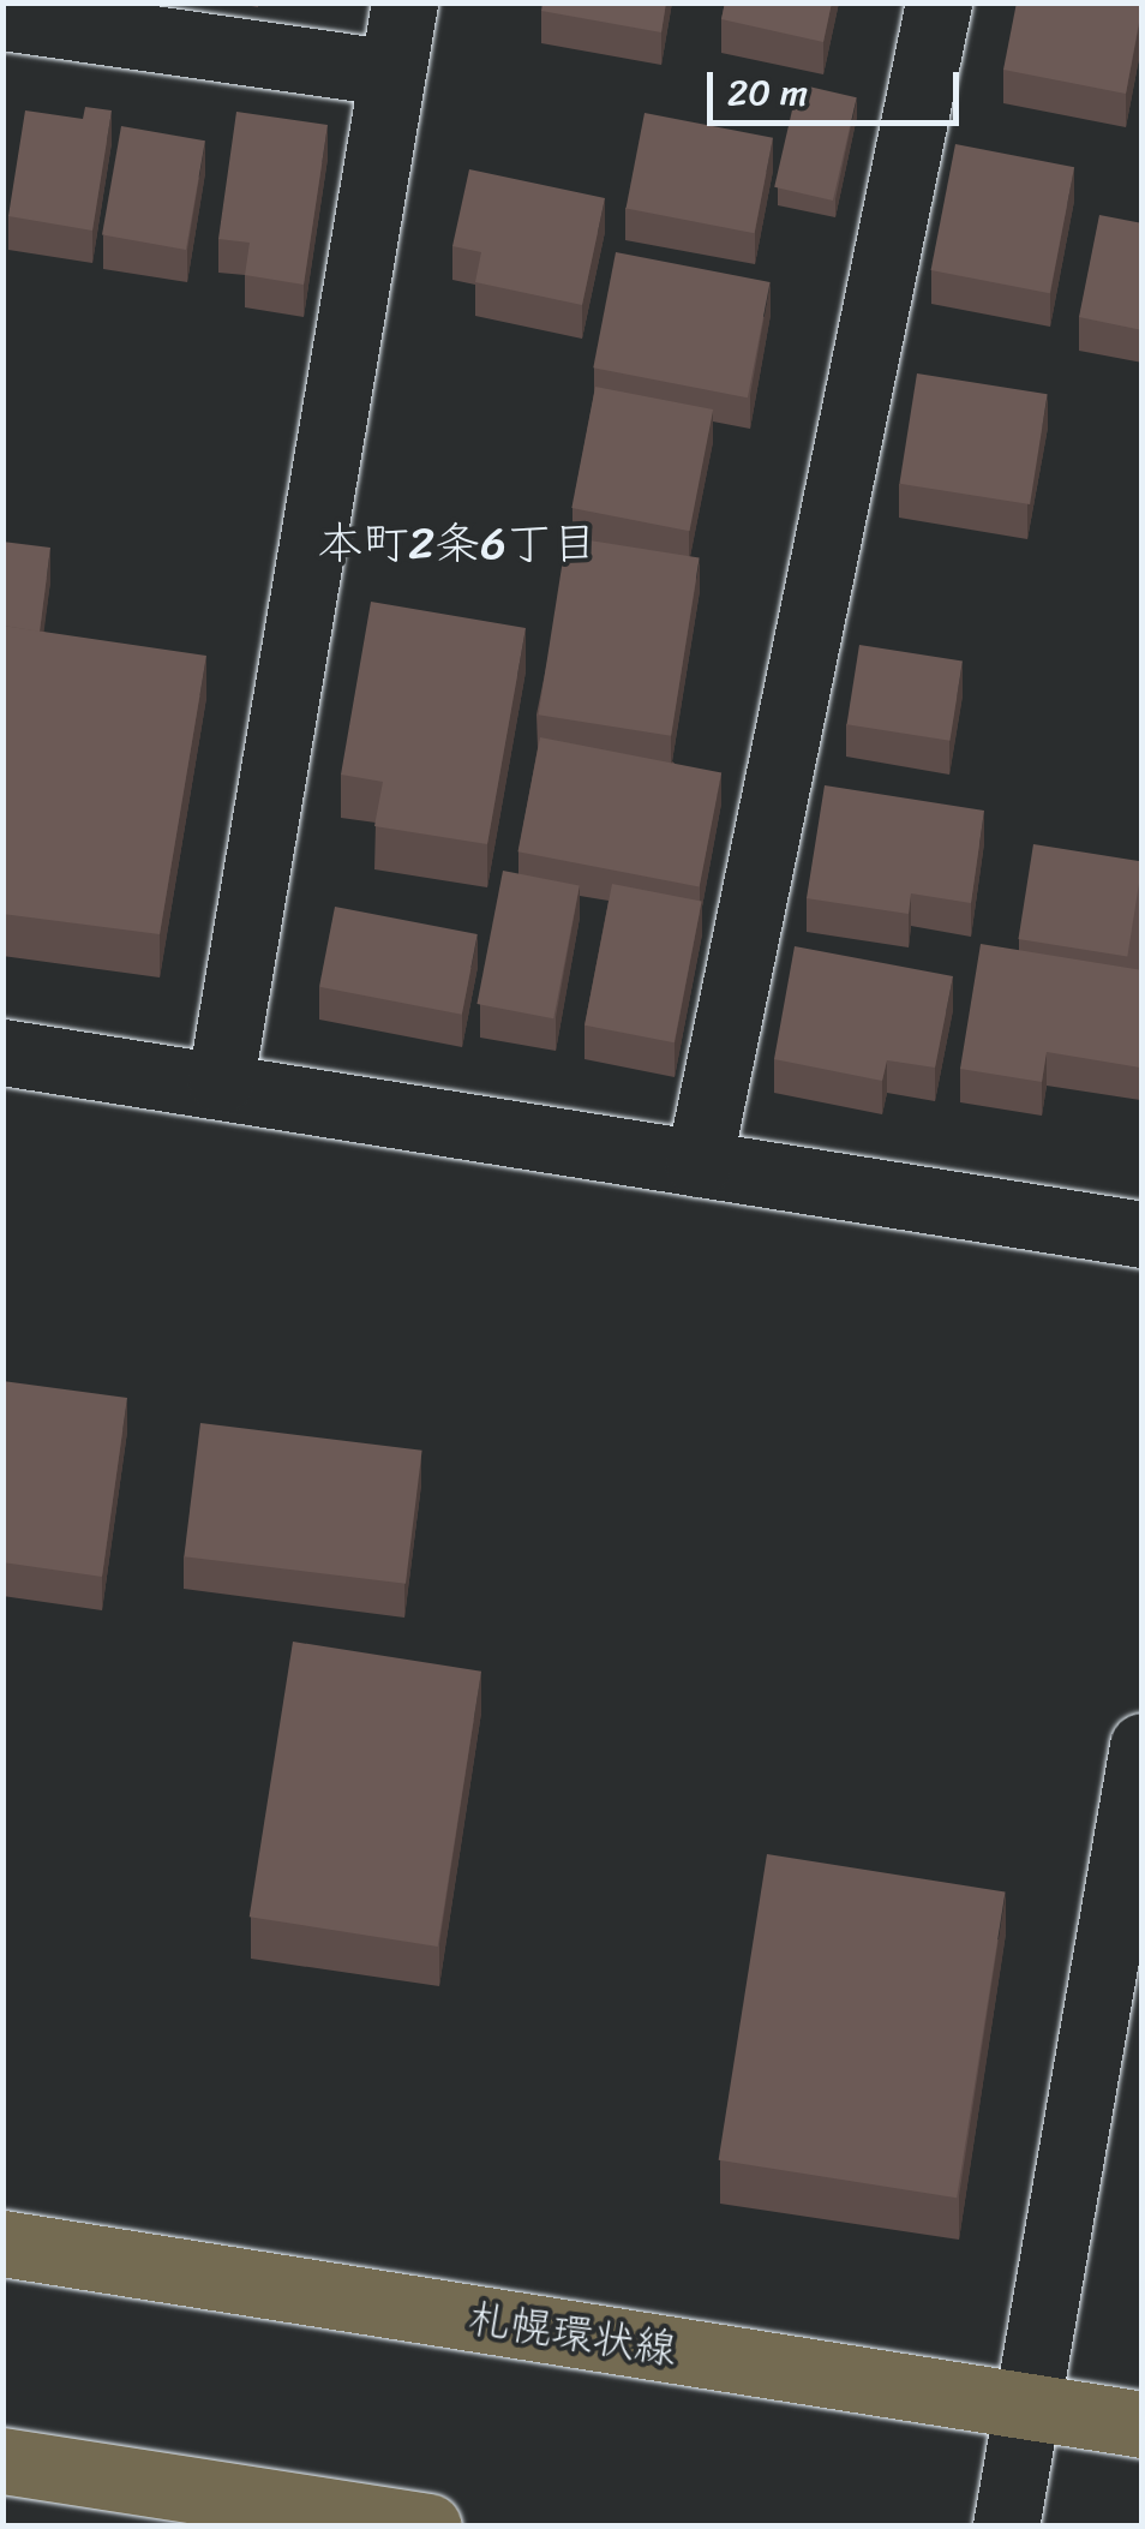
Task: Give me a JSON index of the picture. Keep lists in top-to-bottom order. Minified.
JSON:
{"streets":{"main road":["札幌環状線"]},"districts":["本町2条6丁目"],"scale_bar":"20 m"}
